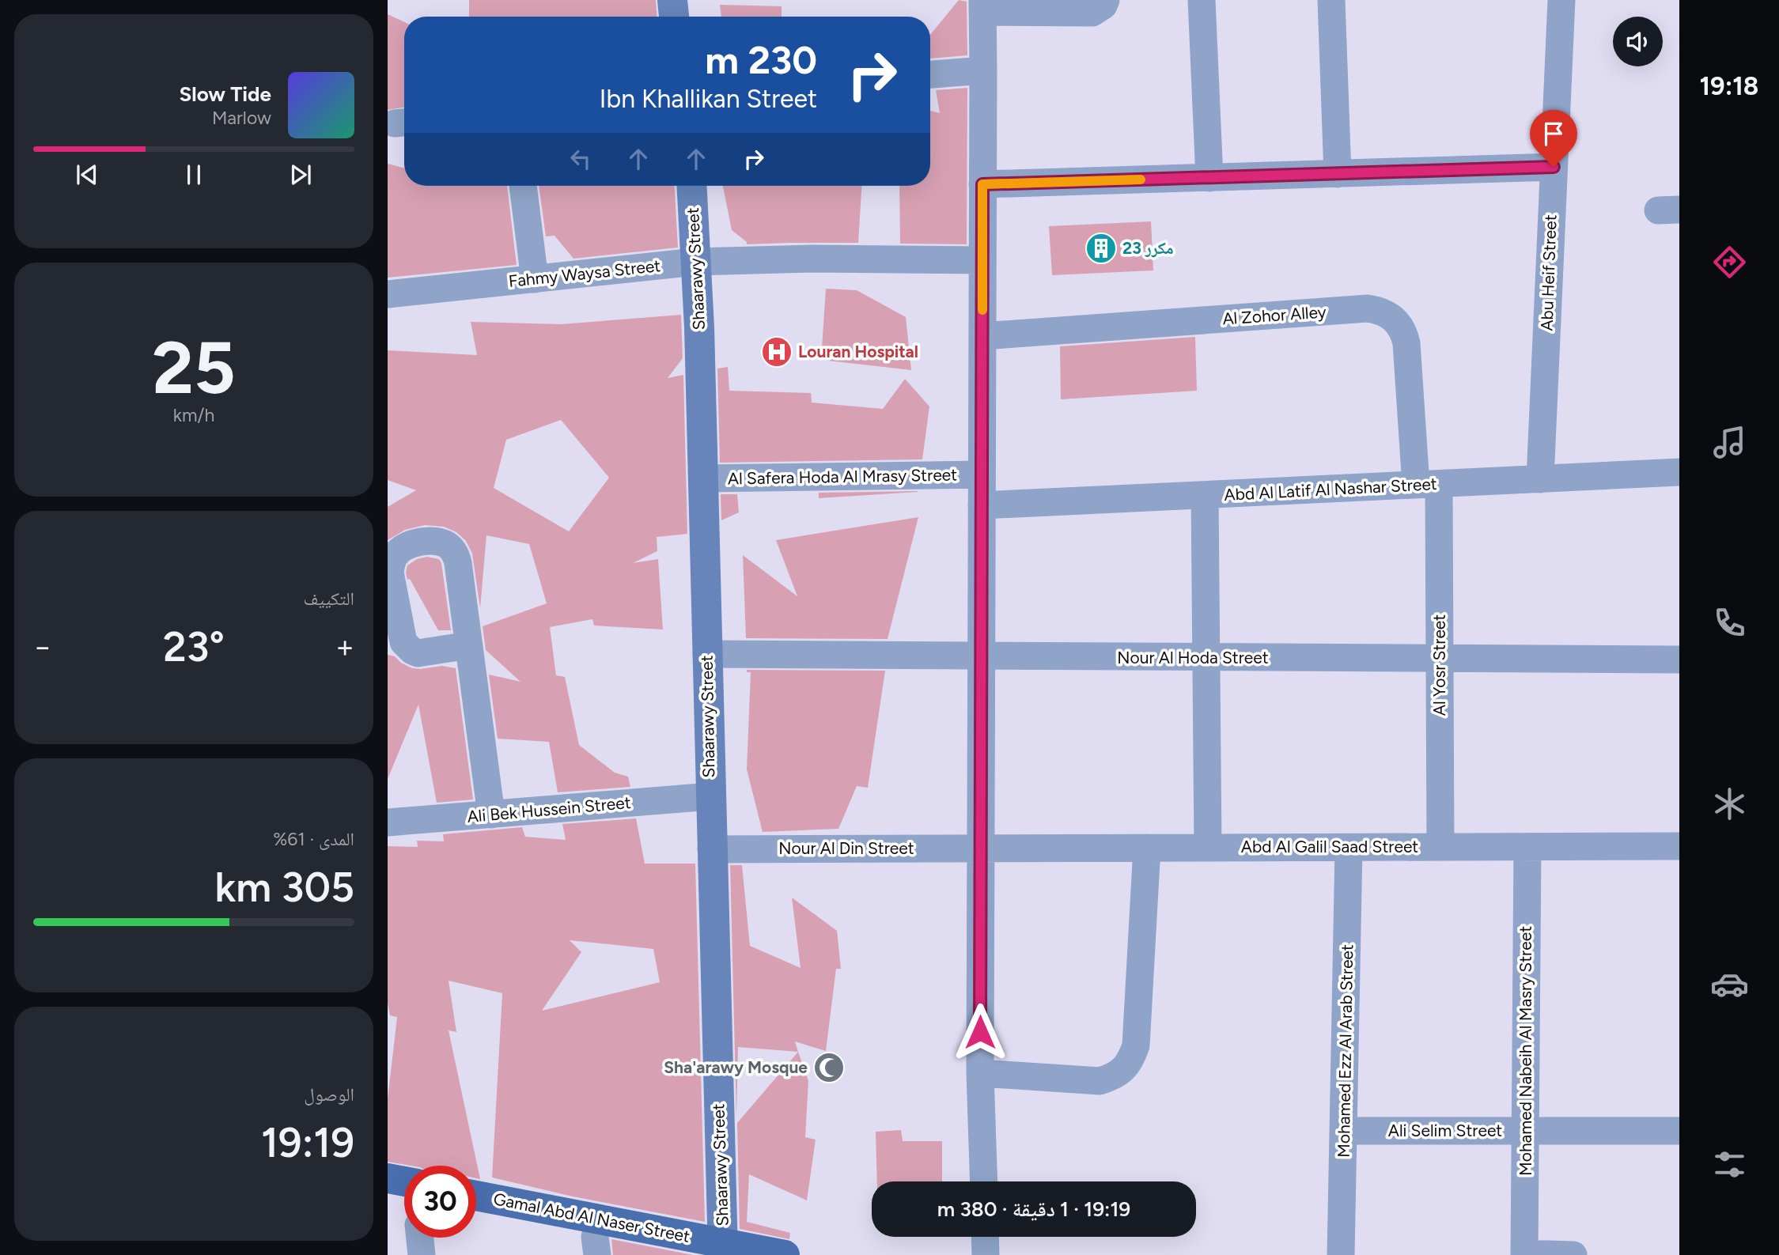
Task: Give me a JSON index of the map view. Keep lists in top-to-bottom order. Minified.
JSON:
{"streets":{"main road":["Gamal Abd Al Naser Street"],"street":["Shaarawy Street","Abu Heif Street","Fahmy Waysa Street","Al Zohor Alley","Al Safera Hoda Al Mrasy Street","Abd Al Latif Al Nashar Street","Nour Al Hoda Street","Al Yosr Street","Ali Bek Hussein Street","Abd Al Galil Saad Street","Nour Al Din Street","Mohamed Ezz Al Arab Street","Mohamed Nabeih Al Masry Street","Ali Selim Street"]},"crossings":[["Shaarawy Street","Fahmy Waysa Street"],["Shaarawy Street","Al Safera Hoda Al Mrasy Street"],["Shaarawy Street","Nour Al Hoda Street"],["Shaarawy Street","Ali Bek Hussein Street"],["Shaarawy Street","Nour Al Din Street"],["Shaarawy Street","Gamal Abd Al Naser Street"],["Abu Heif Street","Abd Al Latif Al Nashar Street"],["Al Zohor Alley","Abd Al Latif Al Nashar Street"],["Al Zohor Alley","Al Yosr Street"],["Abd Al Latif Al Nashar Street","Al Yosr Street"],["Nour Al Hoda Street","Al Yosr Street"],["Al Yosr Street","Abd Al Galil Saad Street"],["Abd Al Galil Saad Street","Nour Al Din Street"],["Abd Al Galil Saad Street","Mohamed Ezz Al Arab Street"],["Abd Al Galil Saad Street","Mohamed Nabeih Al Masry Street"],["Mohamed Ezz Al Arab Street","Ali Selim Street"],["Mohamed Nabeih Al Masry Street","Ali Selim Street"]],"places":{"building":["23 مكرر"],"hospital":["Louran Hospital"],"mosque":["Sha'arawy Mosque"]},"page":{"tabs":"19:18","turn":["230 m","Ibn Khallikan Street"],"song":["Slow Tide","Marlow"],"tile":[["25","km/h"],"التكييف",["المدى · 61%","305 km"],["الوصول","19:19"]],"heat":["−","23°","+"],"limit":"30","trip":"19:19 · 1 دقيقة · 380 m"}}
